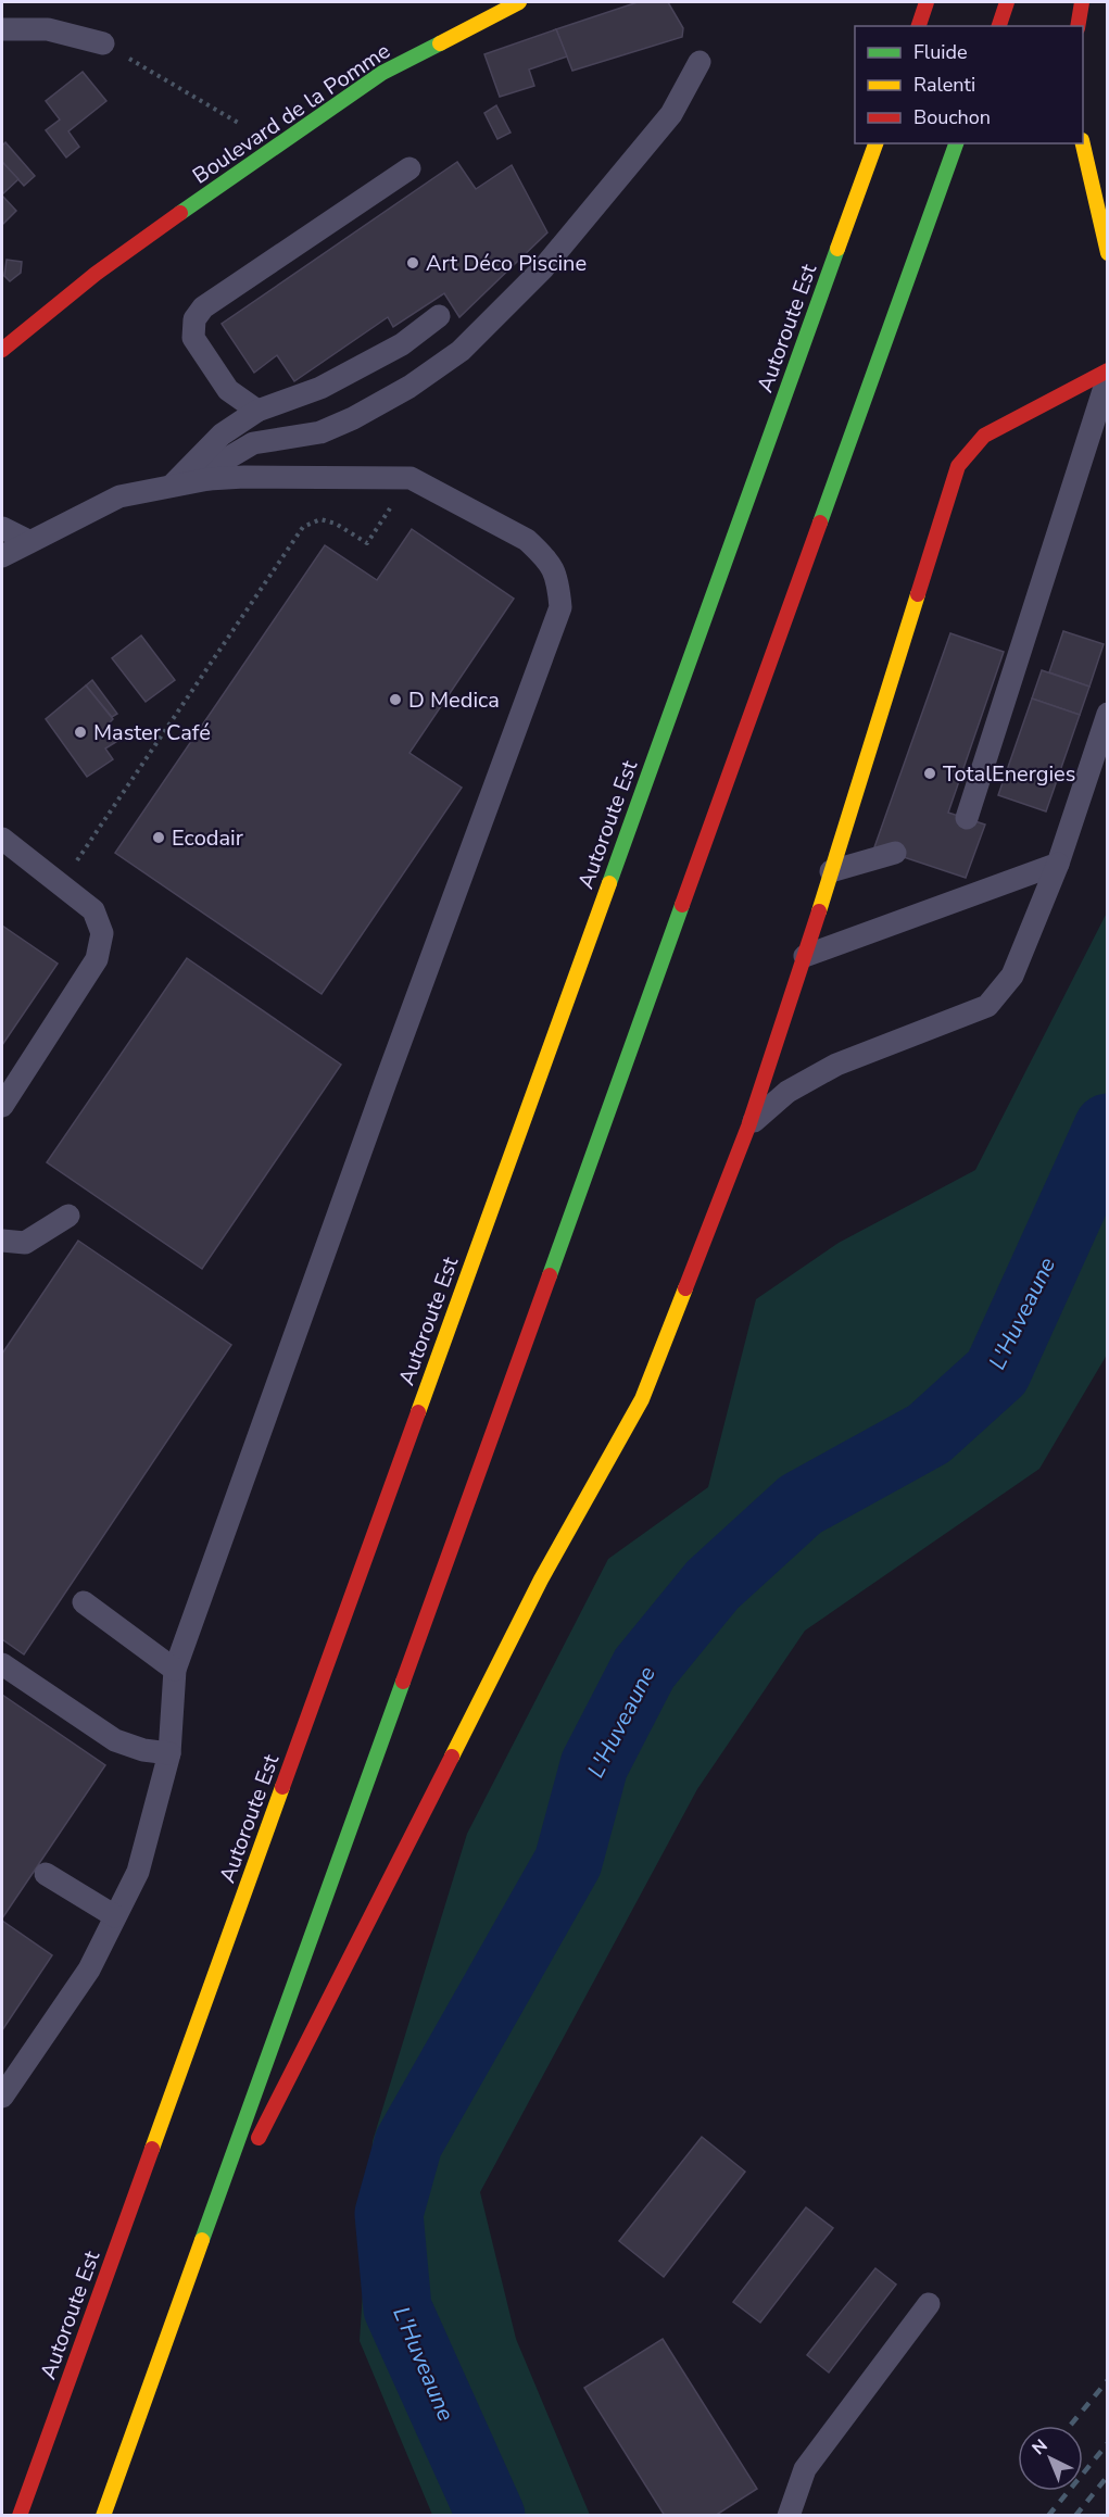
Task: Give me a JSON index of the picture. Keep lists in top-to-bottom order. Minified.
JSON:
{"streets":{"main road":["Boulevard de la Pomme","Autoroute Est"]},"water":["L'Huveaune"],"places":["Art Déco Piscine","D Medica","Master Café","TotalEnergies","Ecodair"],"legend":["Fluide","Ralenti","Bouchon"],"north":"top left"}
